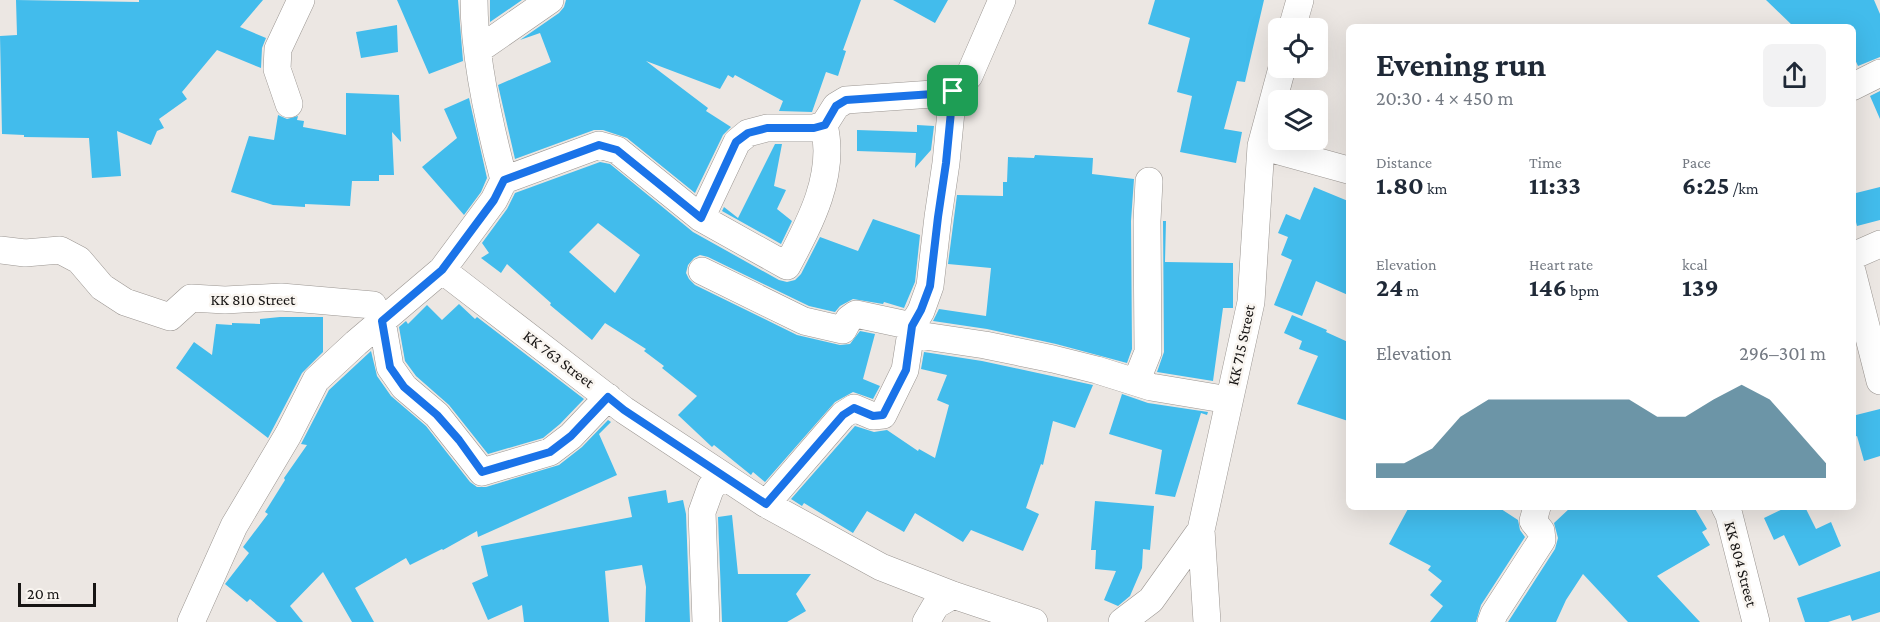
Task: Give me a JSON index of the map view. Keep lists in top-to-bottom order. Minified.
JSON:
{"streets":{"street":["KK 810 Street","KK 715 Street","KK 763 Street","KK 804 Street"]},"scale_bar":"20 m","page":{"heading":["Evening run","20:30 · 4 × 450 m"],"stats":[["Distance","1.80 km"],["Time","11:33"],["Pace","6:25 /km"],["Elevation","24 m"],["Heart rate","146 bpm"],["kcal","139"]],"chart":["Elevation","296–301 m"],"scale":"20 m"}}
